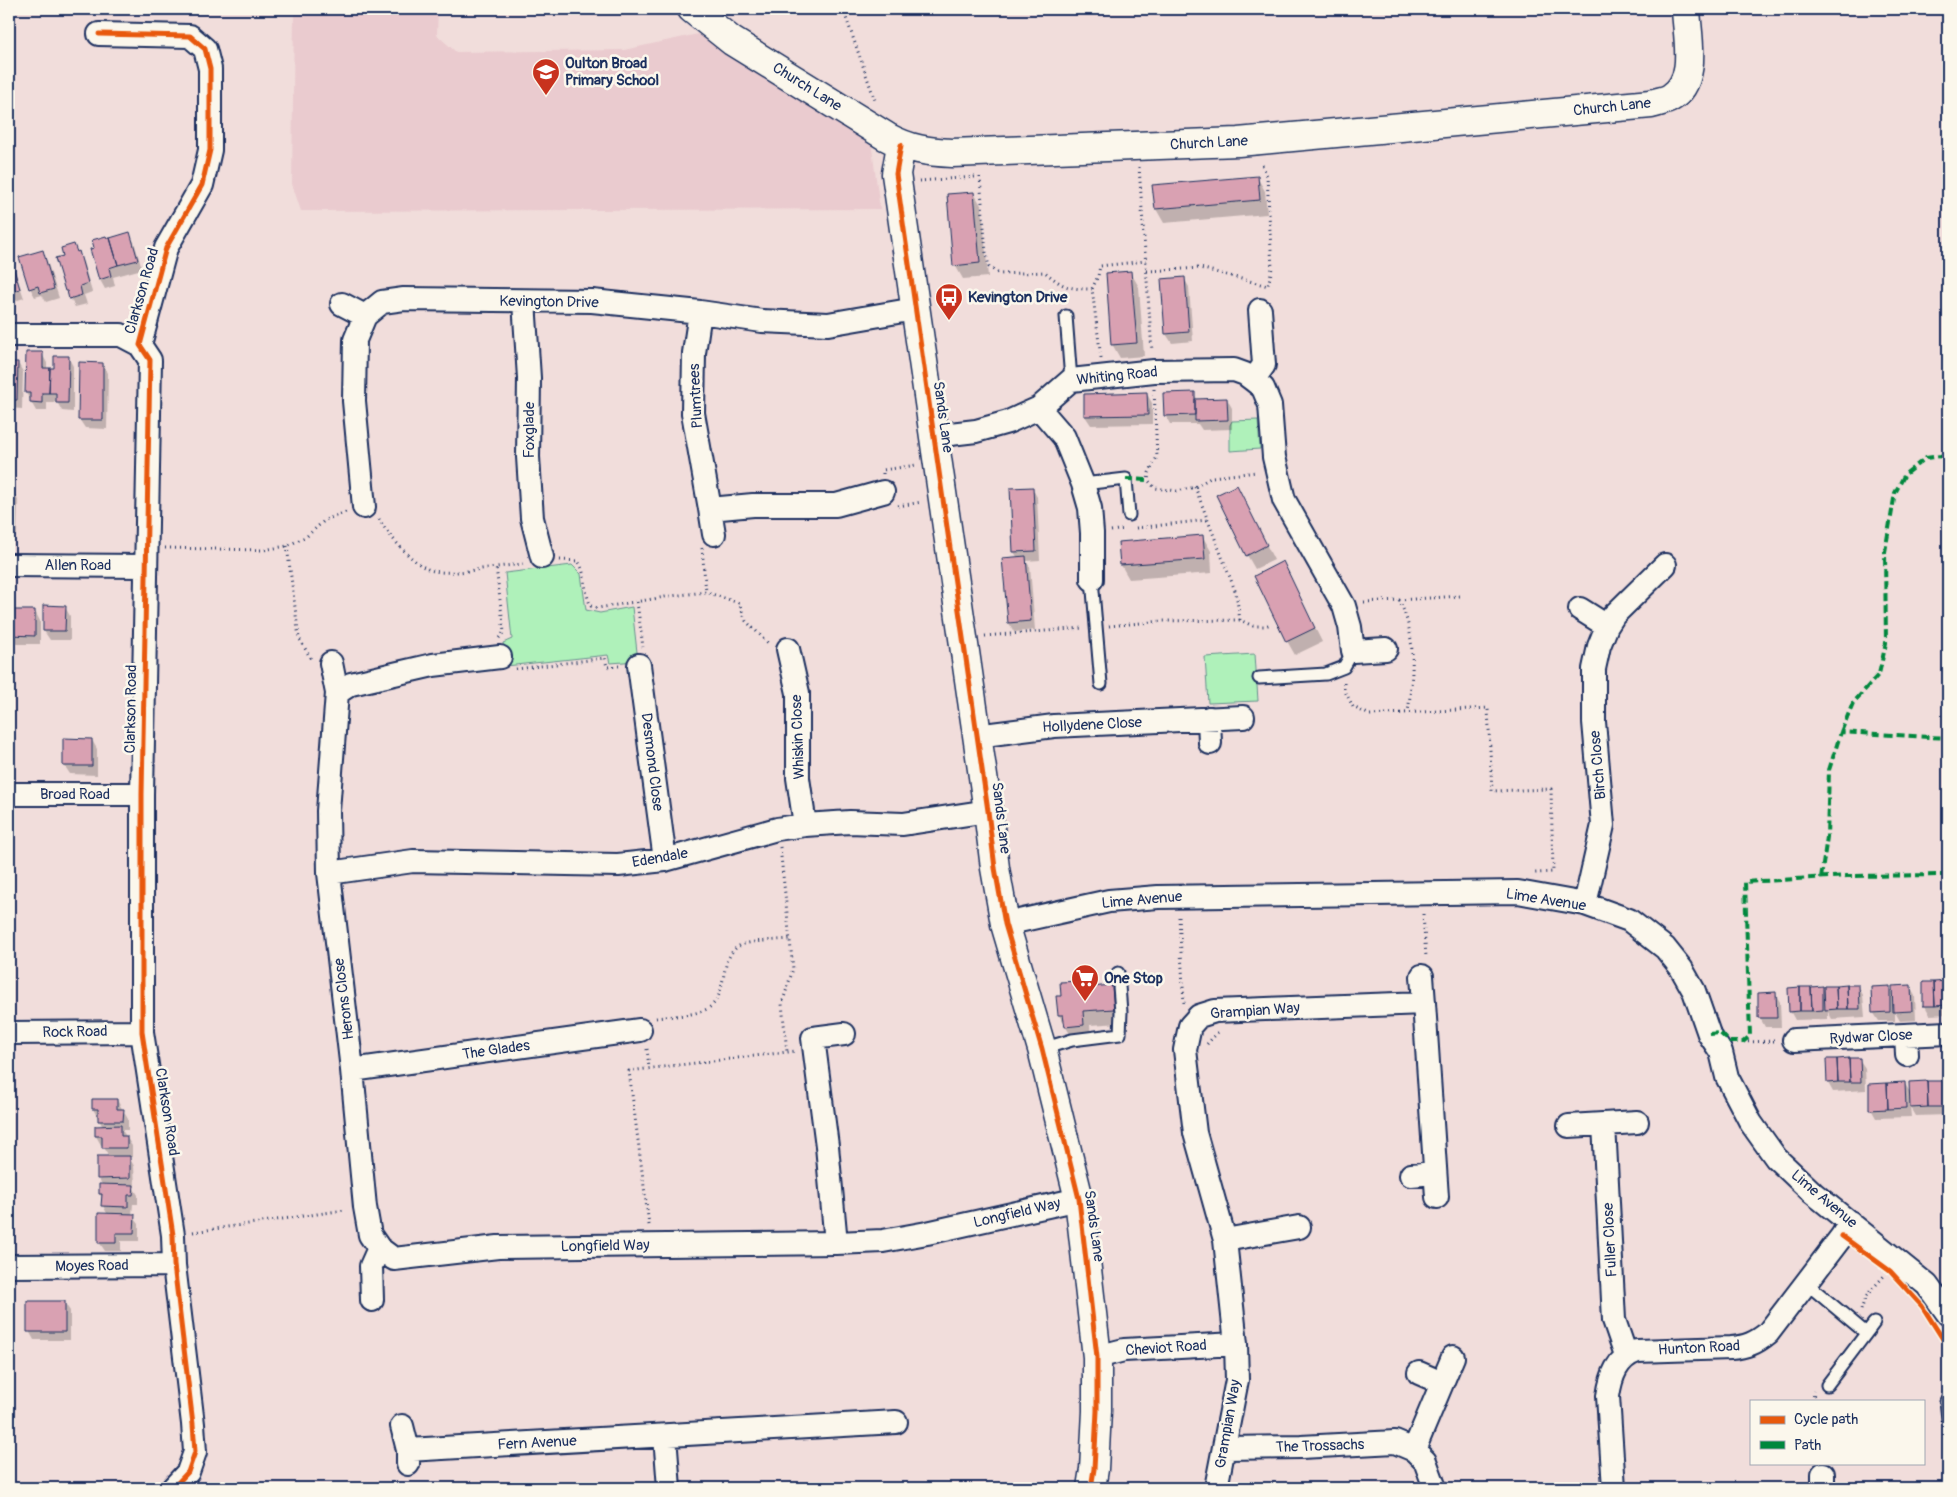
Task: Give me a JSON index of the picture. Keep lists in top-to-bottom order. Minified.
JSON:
{"streets":{"street":["Church Lane","Clarkson Road","Kevington Drive","Whiting Road","Plumtrees","Sands Lane","Foxglade","Allen Road","Hollydene Close","Whiskin Close","Desmond Close","Birch Close","Broad Road","Edendale","Lime Avenue","Herons Close","Grampian Way","Rock Road","Rydwar Close","The Glades","Longfield Way","Fuller Close","Moyes Road","Cheviot Road","Hunton Road","Fern Avenue","The Trossachs"]},"crossings":[["Church Lane","Sands Lane"],["Clarkson Road","Allen Road"],["Clarkson Road","Broad Road"],["Clarkson Road","Rock Road"],["Clarkson Road","Moyes Road"],["Kevington Drive","Plumtrees"],["Kevington Drive","Sands Lane"],["Kevington Drive","Foxglade"],["Whiting Road","Sands Lane"],["Sands Lane","Hollydene Close"],["Sands Lane","Edendale"],["Sands Lane","Lime Avenue"],["Sands Lane","Longfield Way"],["Sands Lane","Cheviot Road"],["Whiskin Close","Edendale"],["Desmond Close","Edendale"],["Birch Close","Lime Avenue"],["Edendale","Herons Close"],["Lime Avenue","Hunton Road"],["Herons Close","The Glades"],["Herons Close","Longfield Way"],["Grampian Way","Cheviot Road"],["Grampian Way","The Trossachs"],["Fuller Close","Hunton Road"]],"places":{"school or university":["Oulton Broad Primary School"],"bus stop":["Kevington Drive"],"supermarket":["One Stop"]},"legend":["Cycle path","Path"]}
